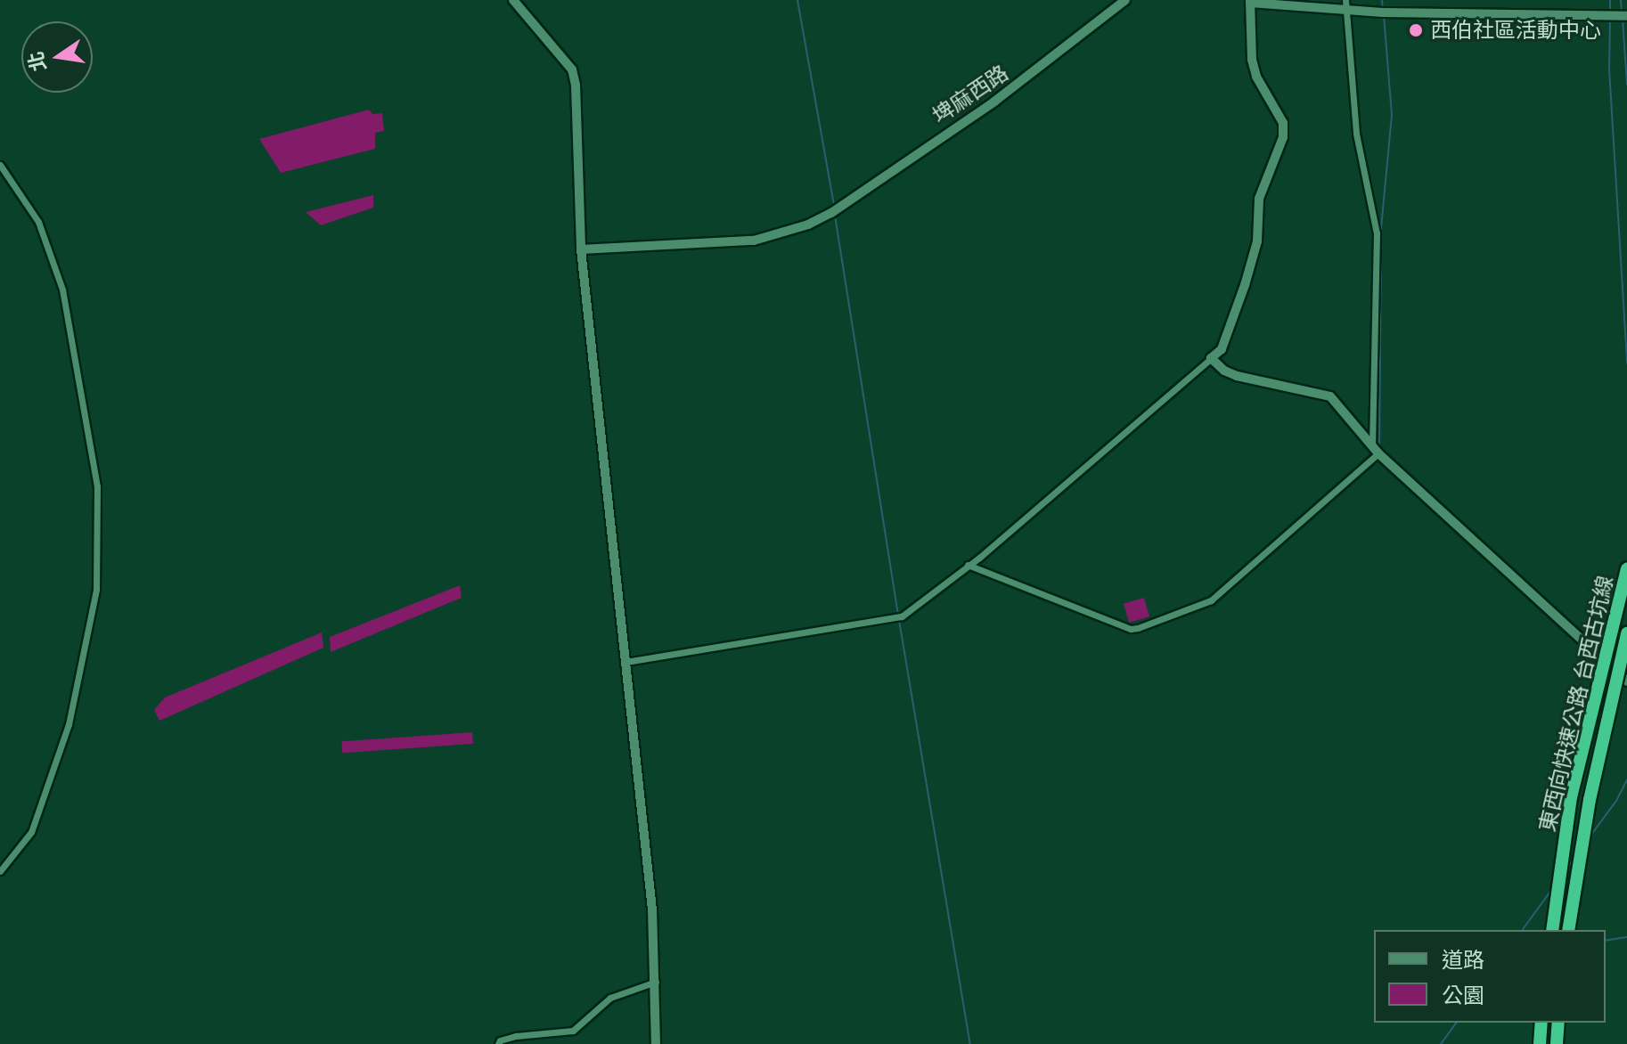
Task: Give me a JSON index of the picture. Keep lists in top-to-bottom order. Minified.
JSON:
{"streets":{"highway":["東西向快速公路 台西古坑線"],"street":["埤麻西路"]},"places":["西伯社區活動中心"],"legend":["道路","公園"],"north":"left"}
